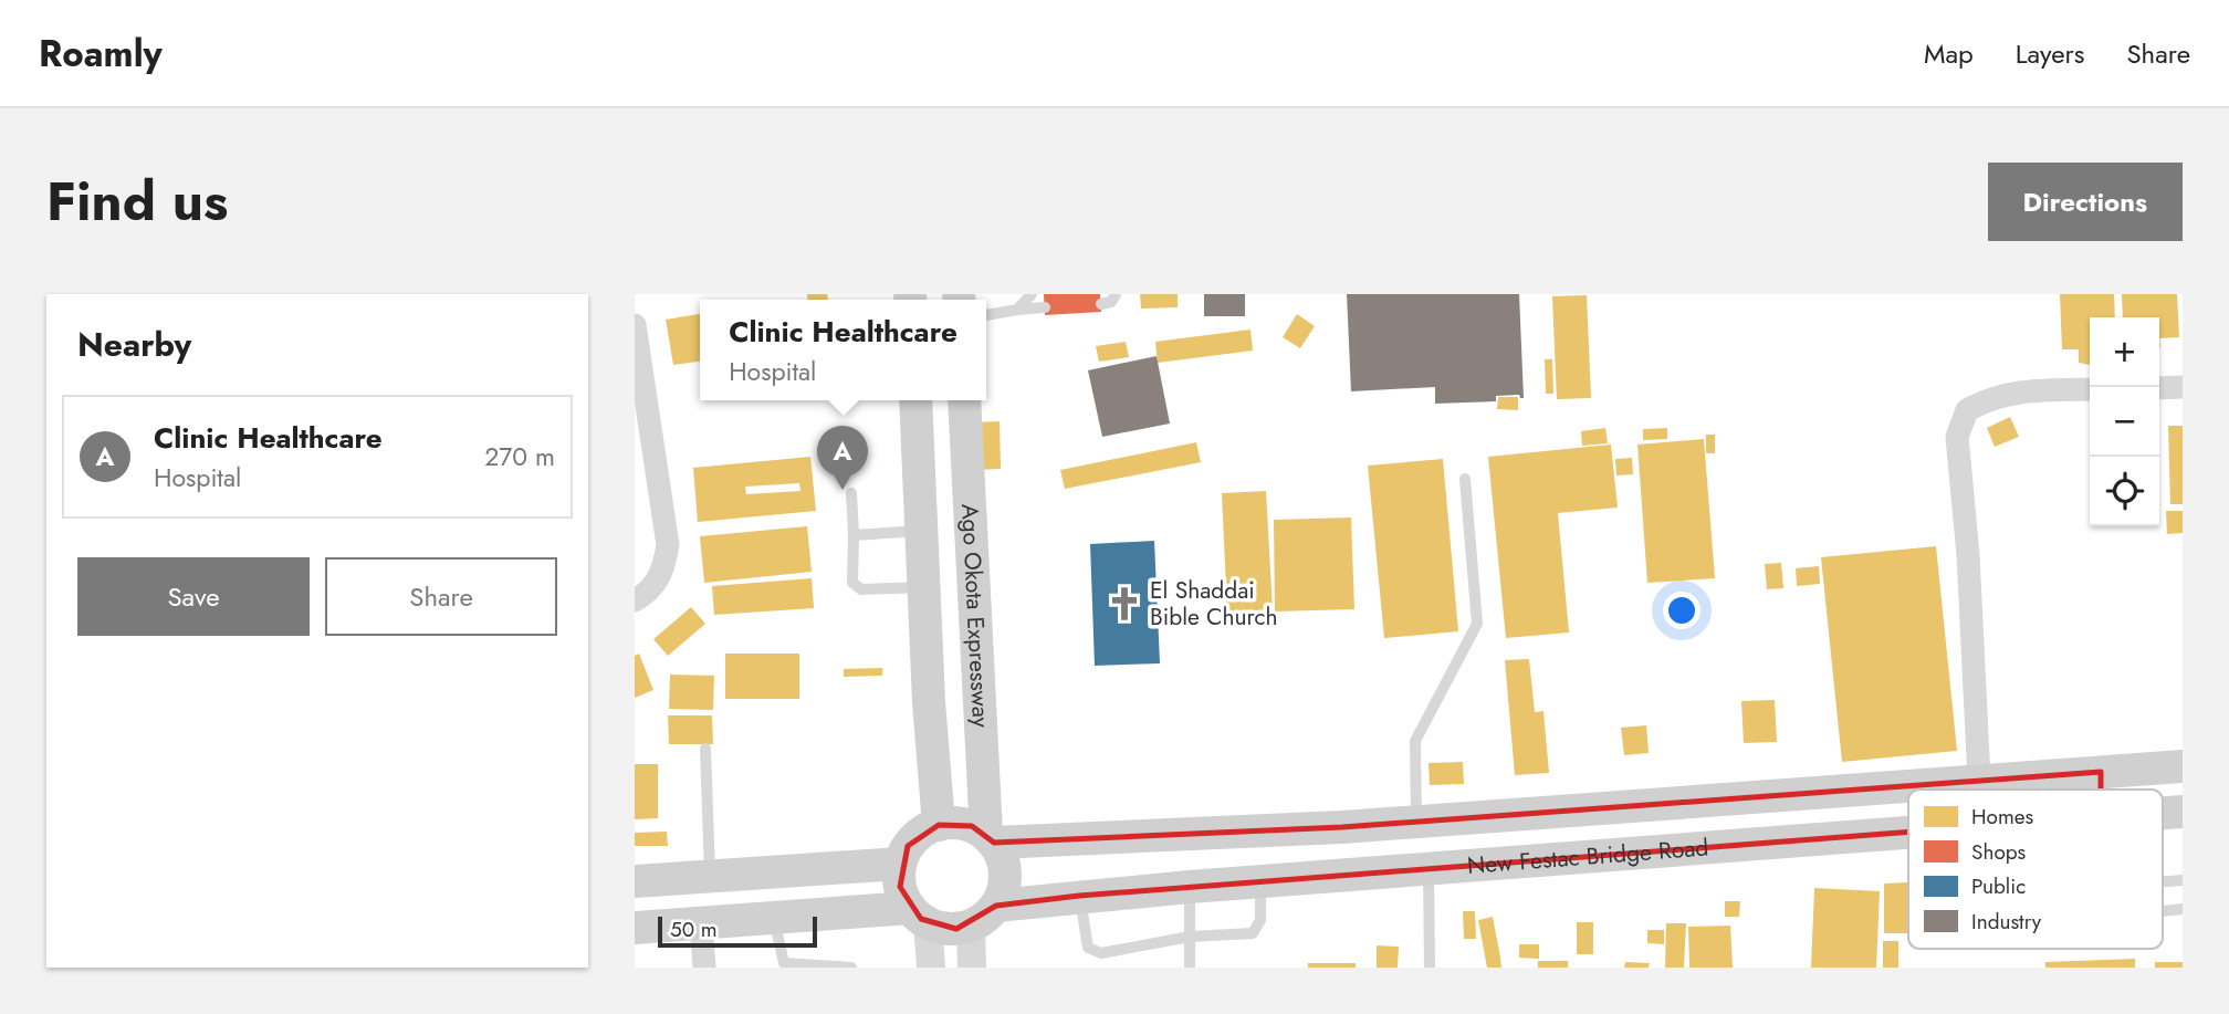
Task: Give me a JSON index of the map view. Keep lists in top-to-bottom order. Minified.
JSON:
{"streets":{"main road":["Ago Okota Expressway","New Festac Bridge Road"]},"crossings":[["Ago Okota Expressway","New Festac Bridge Road"]],"places":{"church":["El Shaddai Bible Church"]},"legend":["Homes","Shops","Public","Industry"],"scale_bar":"50 m","page":{"header":"Roamly","nav":["Map","Layers","Share"],"title":"Find us","buttons":["Directions",["Save","Share"]],"heading":"Nearby","popup":["Clinic Healthcare","Hospital"],"map_buttons":["+","−"],"list":[{"mark":"A","name":"Clinic Healthcare","note":"Hospital","value":"270 m"}],"pins":"A","scale":"50 m"}}
